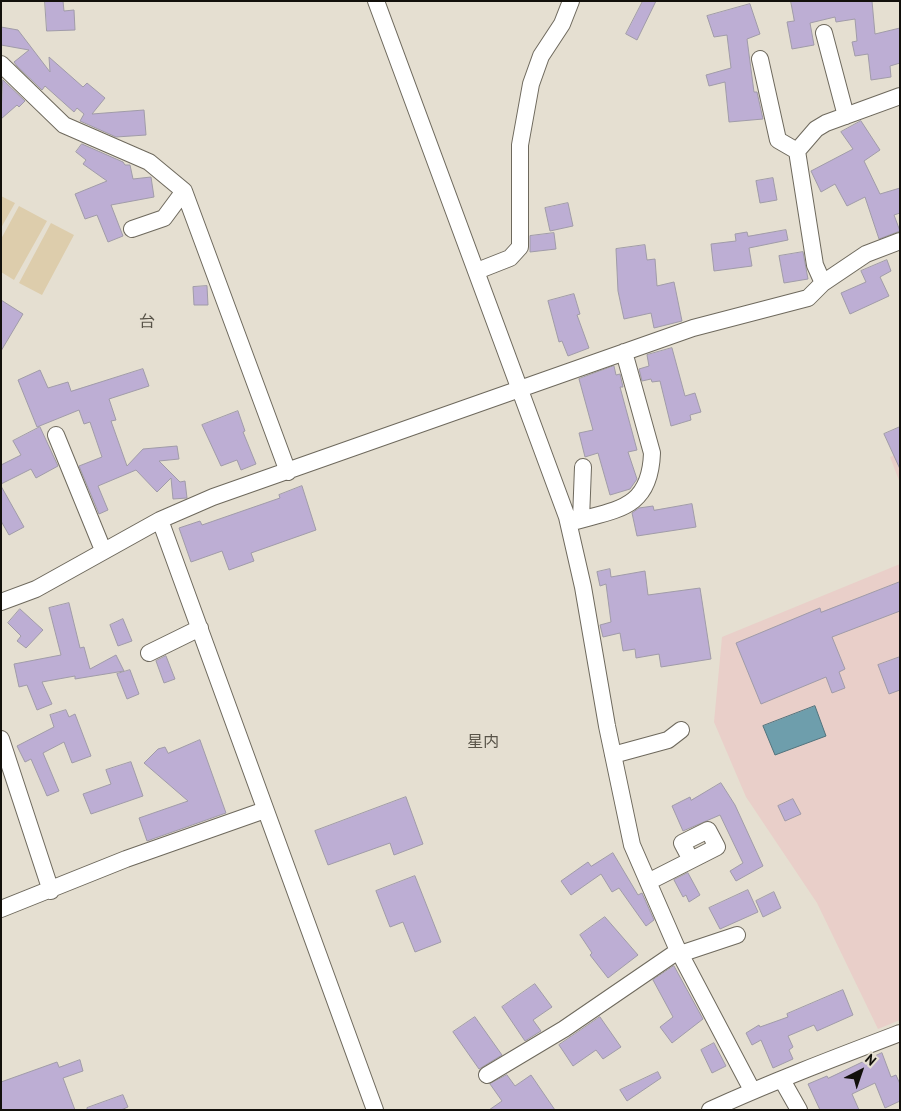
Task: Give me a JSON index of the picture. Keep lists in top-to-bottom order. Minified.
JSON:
{"districts":["台","星内"],"north":"top right"}
